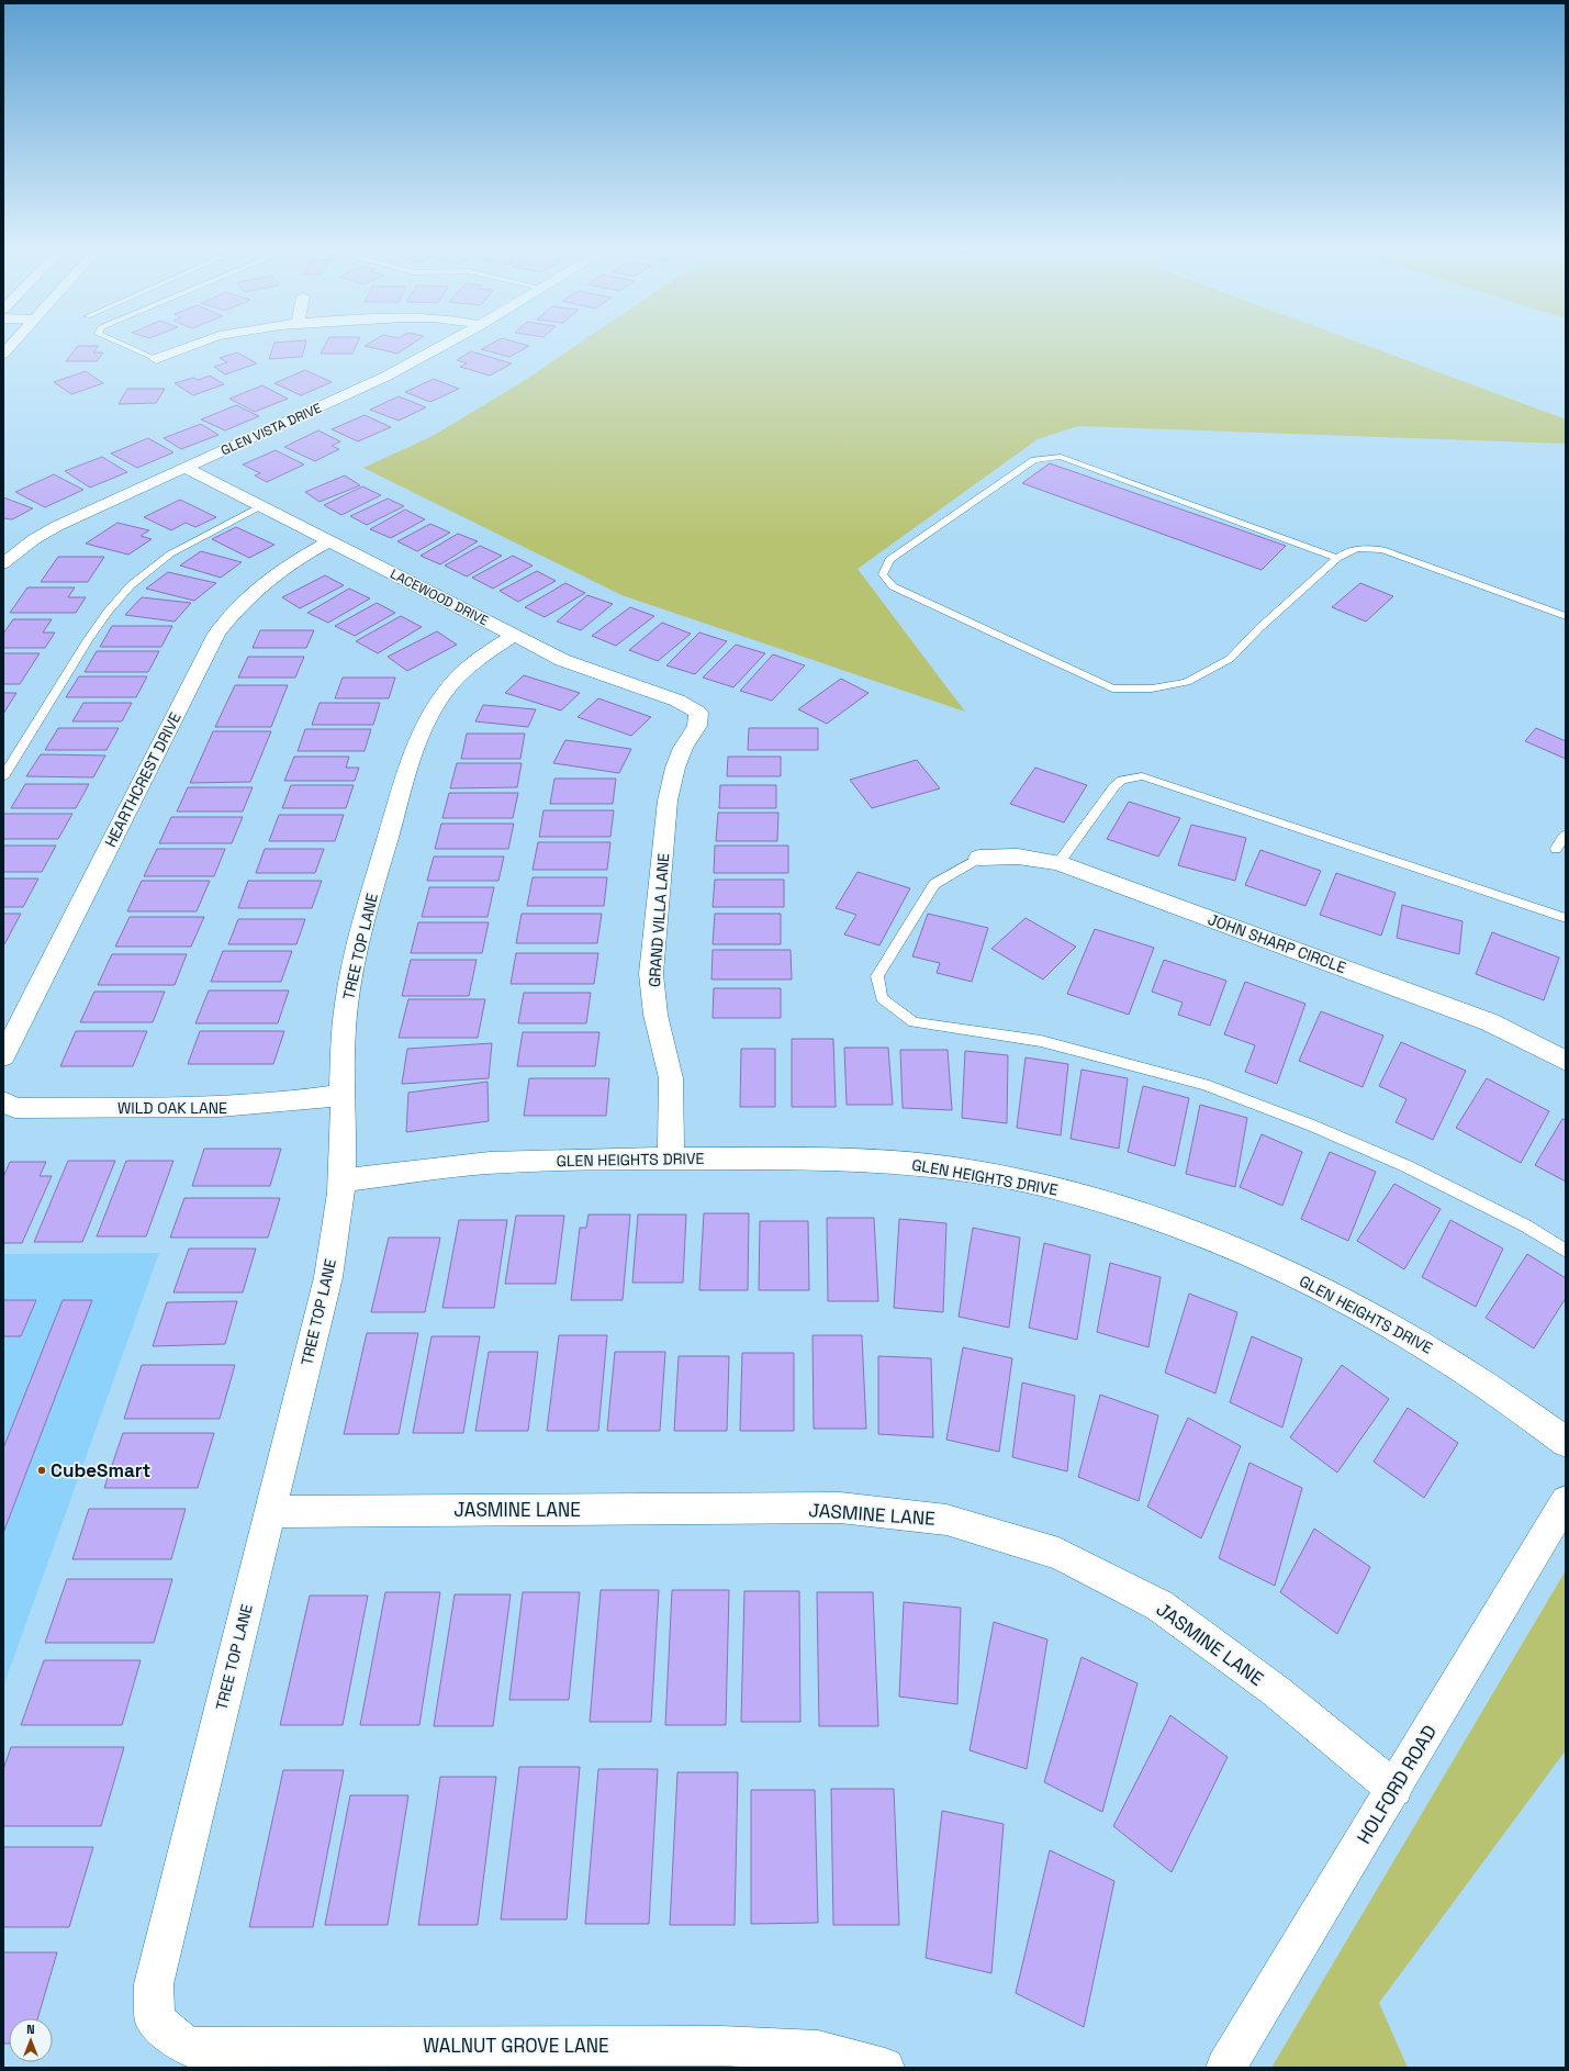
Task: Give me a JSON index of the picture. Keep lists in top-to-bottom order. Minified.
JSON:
{"streets":{"street":["GLEN VISTA DRIVE","LACEWOOD DRIVE","HEARTHCREST DRIVE","GRAND VILLA LANE","JOHN SHARP CIRCLE","TREE TOP LANE","WILD OAK LANE","GLEN HEIGHTS DRIVE","JASMINE LANE","HOLFORD ROAD","WALNUT GROVE LANE"]},"crossings":[["GLEN VISTA DRIVE","LACEWOOD DRIVE"],["LACEWOOD DRIVE","HEARTHCREST DRIVE"],["LACEWOOD DRIVE","GRAND VILLA LANE"],["LACEWOOD DRIVE","TREE TOP LANE"],["GRAND VILLA LANE","GLEN HEIGHTS DRIVE"],["TREE TOP LANE","WILD OAK LANE"],["TREE TOP LANE","GLEN HEIGHTS DRIVE"],["TREE TOP LANE","JASMINE LANE"],["TREE TOP LANE","WALNUT GROVE LANE"],["JASMINE LANE","HOLFORD ROAD"]],"places":["CubeSmart"],"north":"top"}
